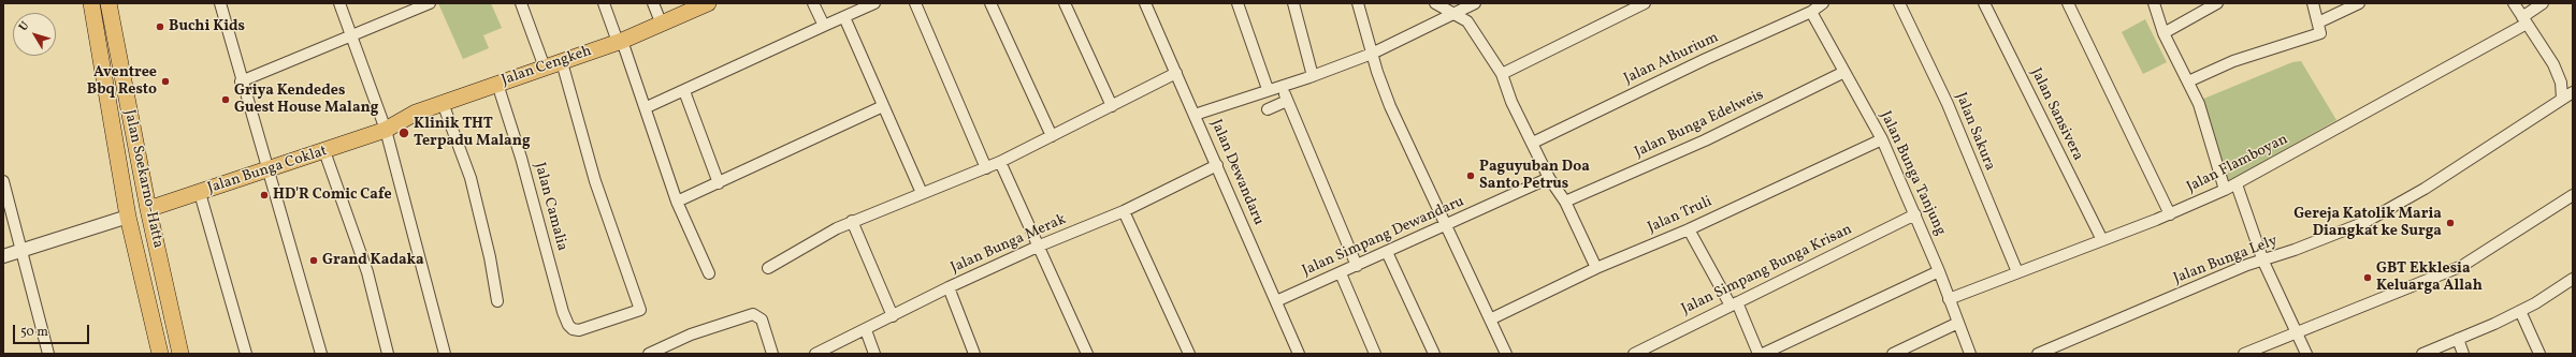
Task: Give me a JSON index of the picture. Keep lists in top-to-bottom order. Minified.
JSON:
{"streets":{"main road":["Jalan Cengkeh","Jalan Bunga Coklat","Jalan Soekarno-Hatta"],"street":["Jalan Athurium","Jalan Sansivera","Jalan Bunga Edelweis","Jalan Sakura","Jalan Flamboyan","Jalan Dewandaru","Jalan Bunga Tanjung","Jalan Camalia","Jalan Truli","Jalan Simpang Dewandaru","Jalan Bunga Merak","Jalan Bunga Lely","Jalan Simpang Bunga Krisan"]},"crossings":[["Jalan Athurium","Jalan Bunga Tanjung"],["Jalan Cengkeh","Jalan Bunga Coklat"],["Jalan Cengkeh","Jalan Camalia"],["Jalan Sansivera","Jalan Flamboyan"],["Jalan Bunga Edelweis","Jalan Bunga Tanjung"],["Jalan Sakura","Jalan Flamboyan"],["Jalan Flamboyan","Jalan Bunga Tanjung"],["Jalan Bunga Coklat","Jalan Soekarno-Hatta"],["Jalan Dewandaru","Jalan Simpang Dewandaru"],["Jalan Dewandaru","Jalan Bunga Merak"],["Jalan Bunga Tanjung","Jalan Truli"],["Jalan Bunga Tanjung","Jalan Simpang Bunga Krisan"]],"places":["Buchi Kids","Aventree Bbq Resto","Griya Kendedes Guest House Malang","Klinik THT Terpadu Malang","Paguyuban Doa Santo Petrus","HD'R Comic Cafe","Gereja Katolik Maria Diangkat ke Surga","Grand Kadaka","GBT Ekklesia Keluarga Allah"],"scale_bar":"50 m","north":"top left"}
